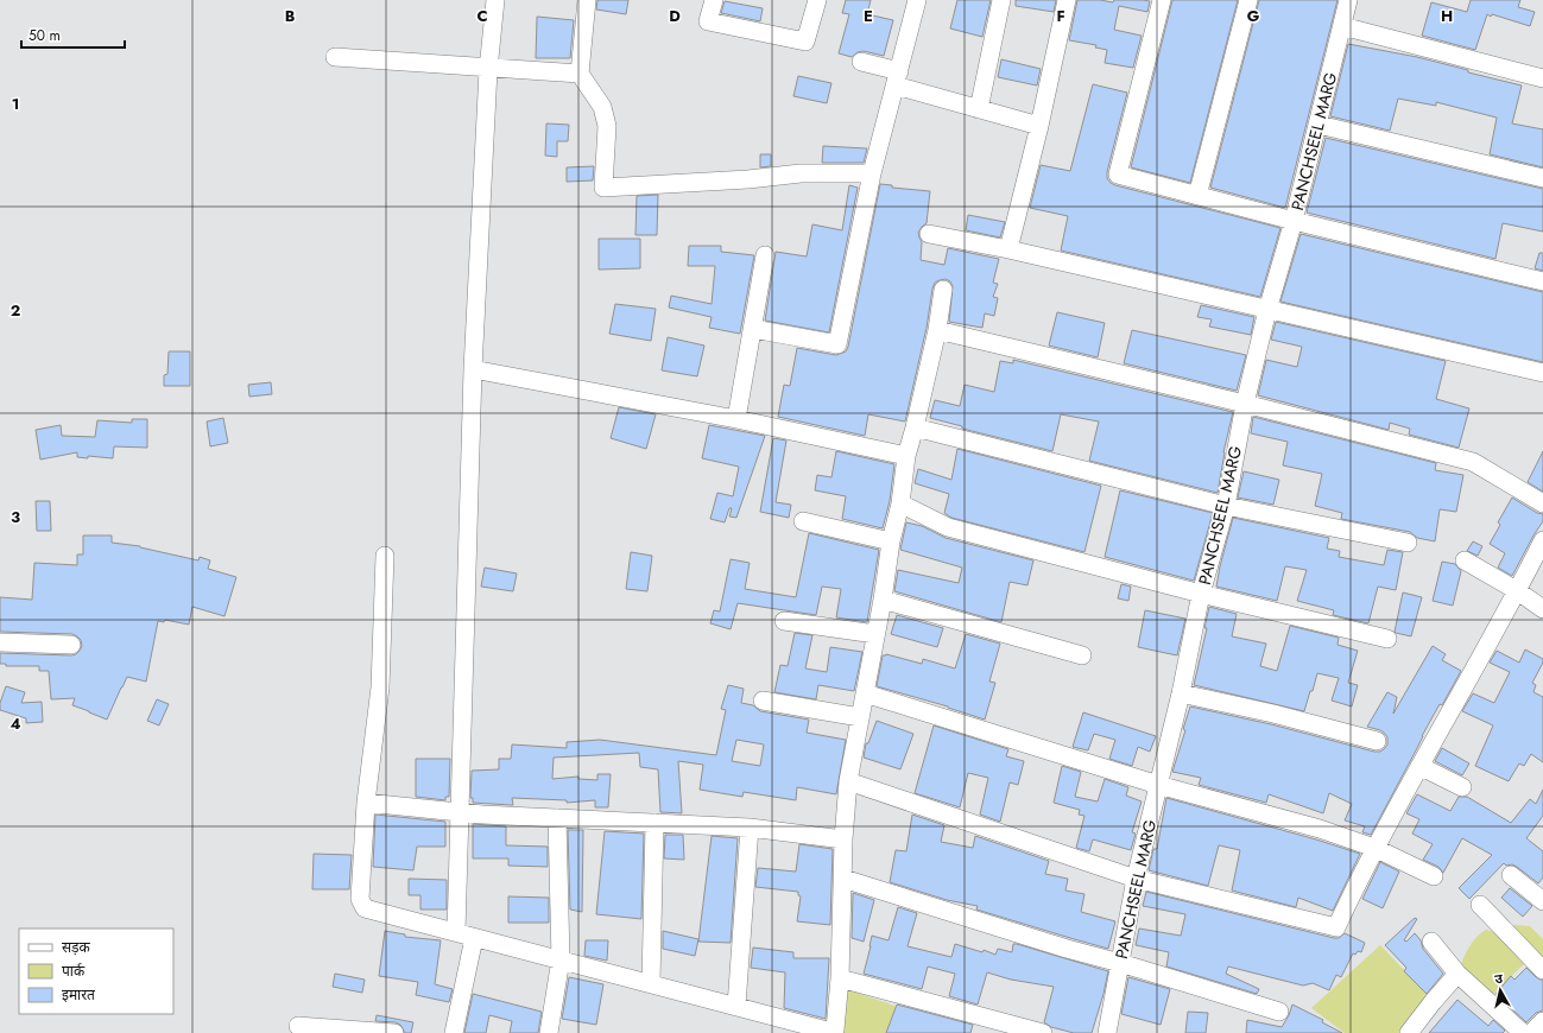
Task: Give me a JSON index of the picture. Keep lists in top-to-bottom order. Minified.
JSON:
{"streets":{"street":["PANCHSEEL MARG"]},"legend":["सड़क","पार्क","इमारत"],"scale_bar":"50 m","north":"top","grid":{"columns":["B","C","D","E","F","G","H"],"rows":["1","2","3","4"]}}
